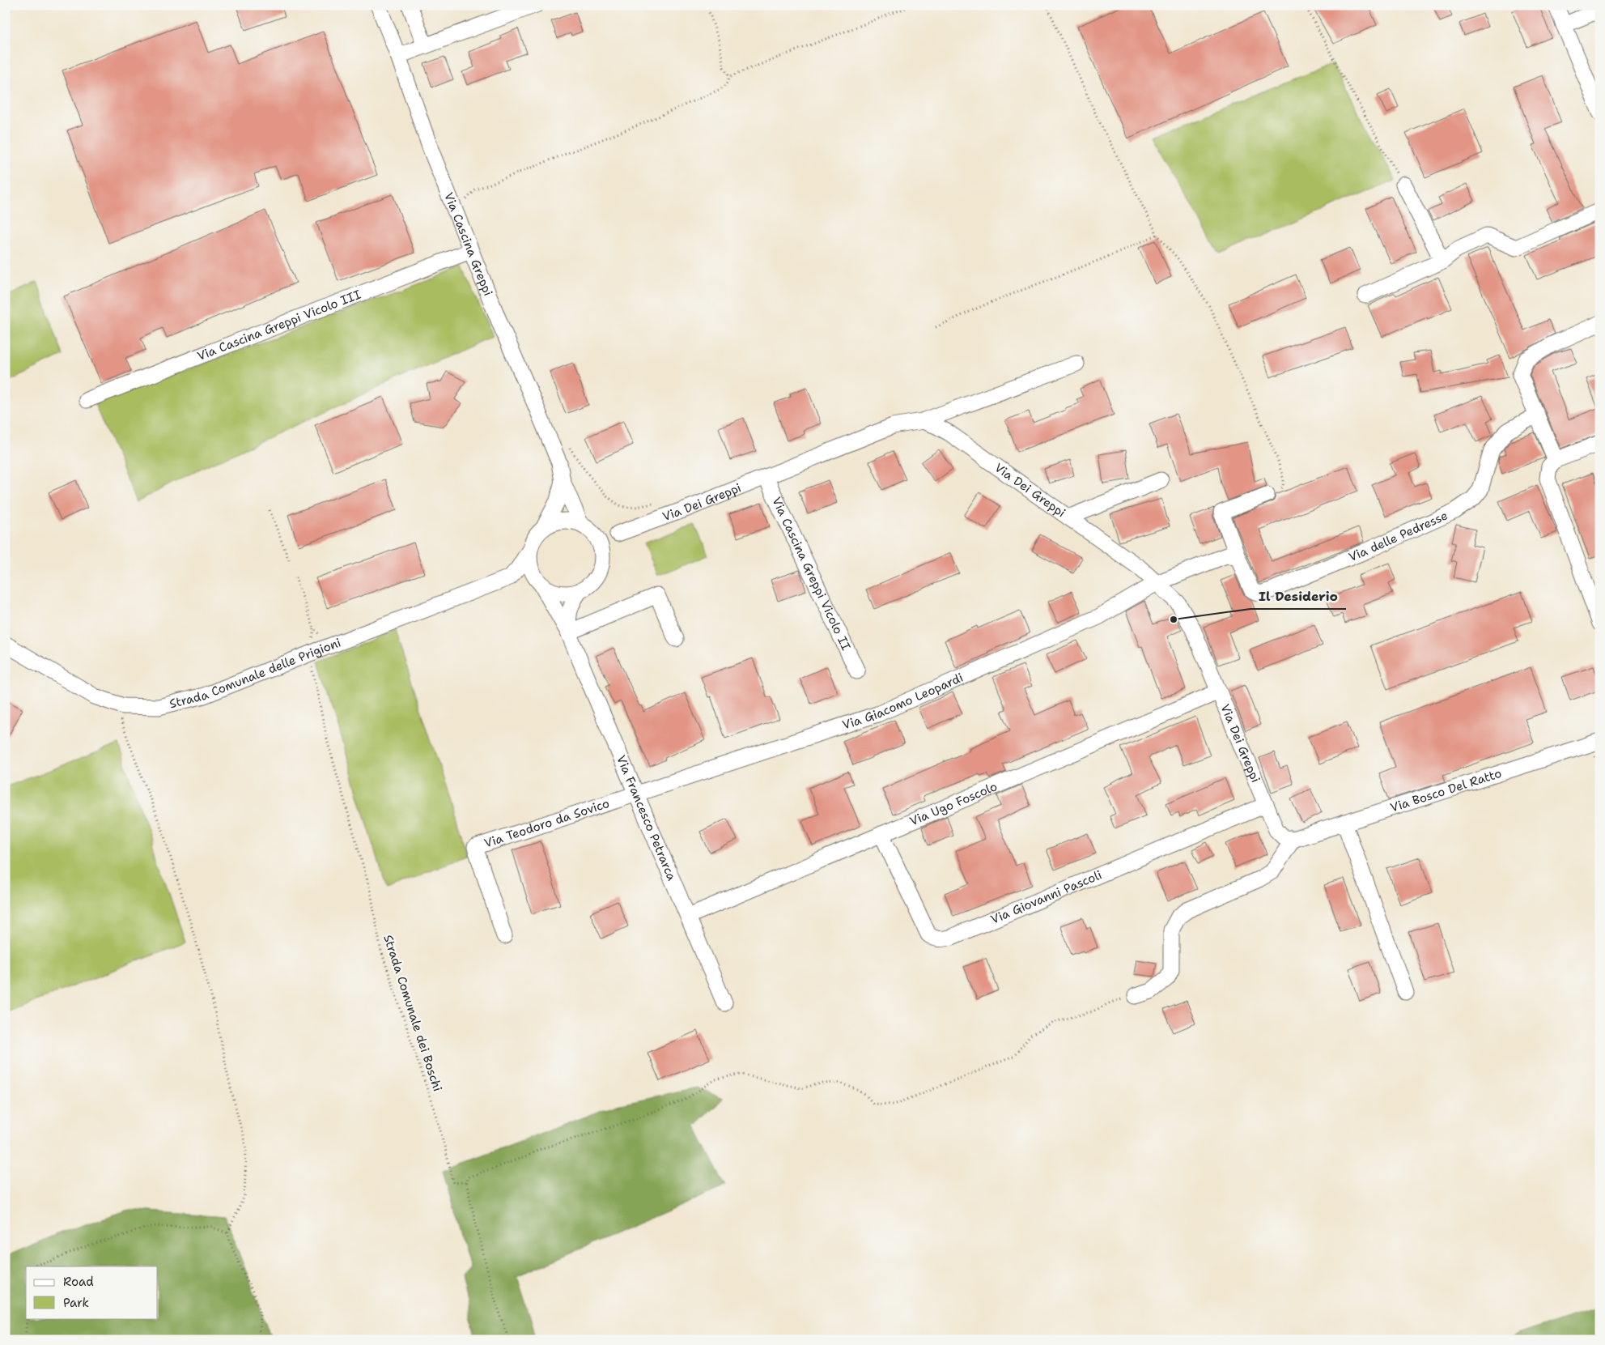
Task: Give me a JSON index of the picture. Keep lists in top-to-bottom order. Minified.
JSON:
{"streets":{"street":["Via Cascina Greppi","Via Cascina Greppi Vicolo III","Via Dei Greppi","Via delle Pedresse","Via Cascina Greppi Vicolo II","Strada Comunale delle Prigioni","Via Giacomo Leopardi","Via Bosco Del Ratto","Via Ugo Foscolo","Via Francesco Petrarca","Via Teodoro da Sovico","Via Giovanni Pascoli"],"path":["Strada Comunale dei Boschi"]},"crossings":[["Via Cascina Greppi","Via Cascina Greppi Vicolo III"],["Via Cascina Greppi","Via Francesco Petrarca"],["Via Dei Greppi","Via Cascina Greppi Vicolo II"],["Via Dei Greppi","Via Giacomo Leopardi"],["Via Dei Greppi","Via Bosco Del Ratto"],["Via Dei Greppi","Via Ugo Foscolo"],["Via Dei Greppi","Via Giovanni Pascoli"],["Strada Comunale delle Prigioni","Strada Comunale dei Boschi"],["Via Giacomo Leopardi","Via Francesco Petrarca"],["Via Giacomo Leopardi","Via Teodoro da Sovico"],["Via Ugo Foscolo","Via Francesco Petrarca"],["Via Ugo Foscolo","Via Giovanni Pascoli"],["Via Francesco Petrarca","Via Teodoro da Sovico"]],"places":["Il Desiderio"],"legend":["Road","Park"]}
